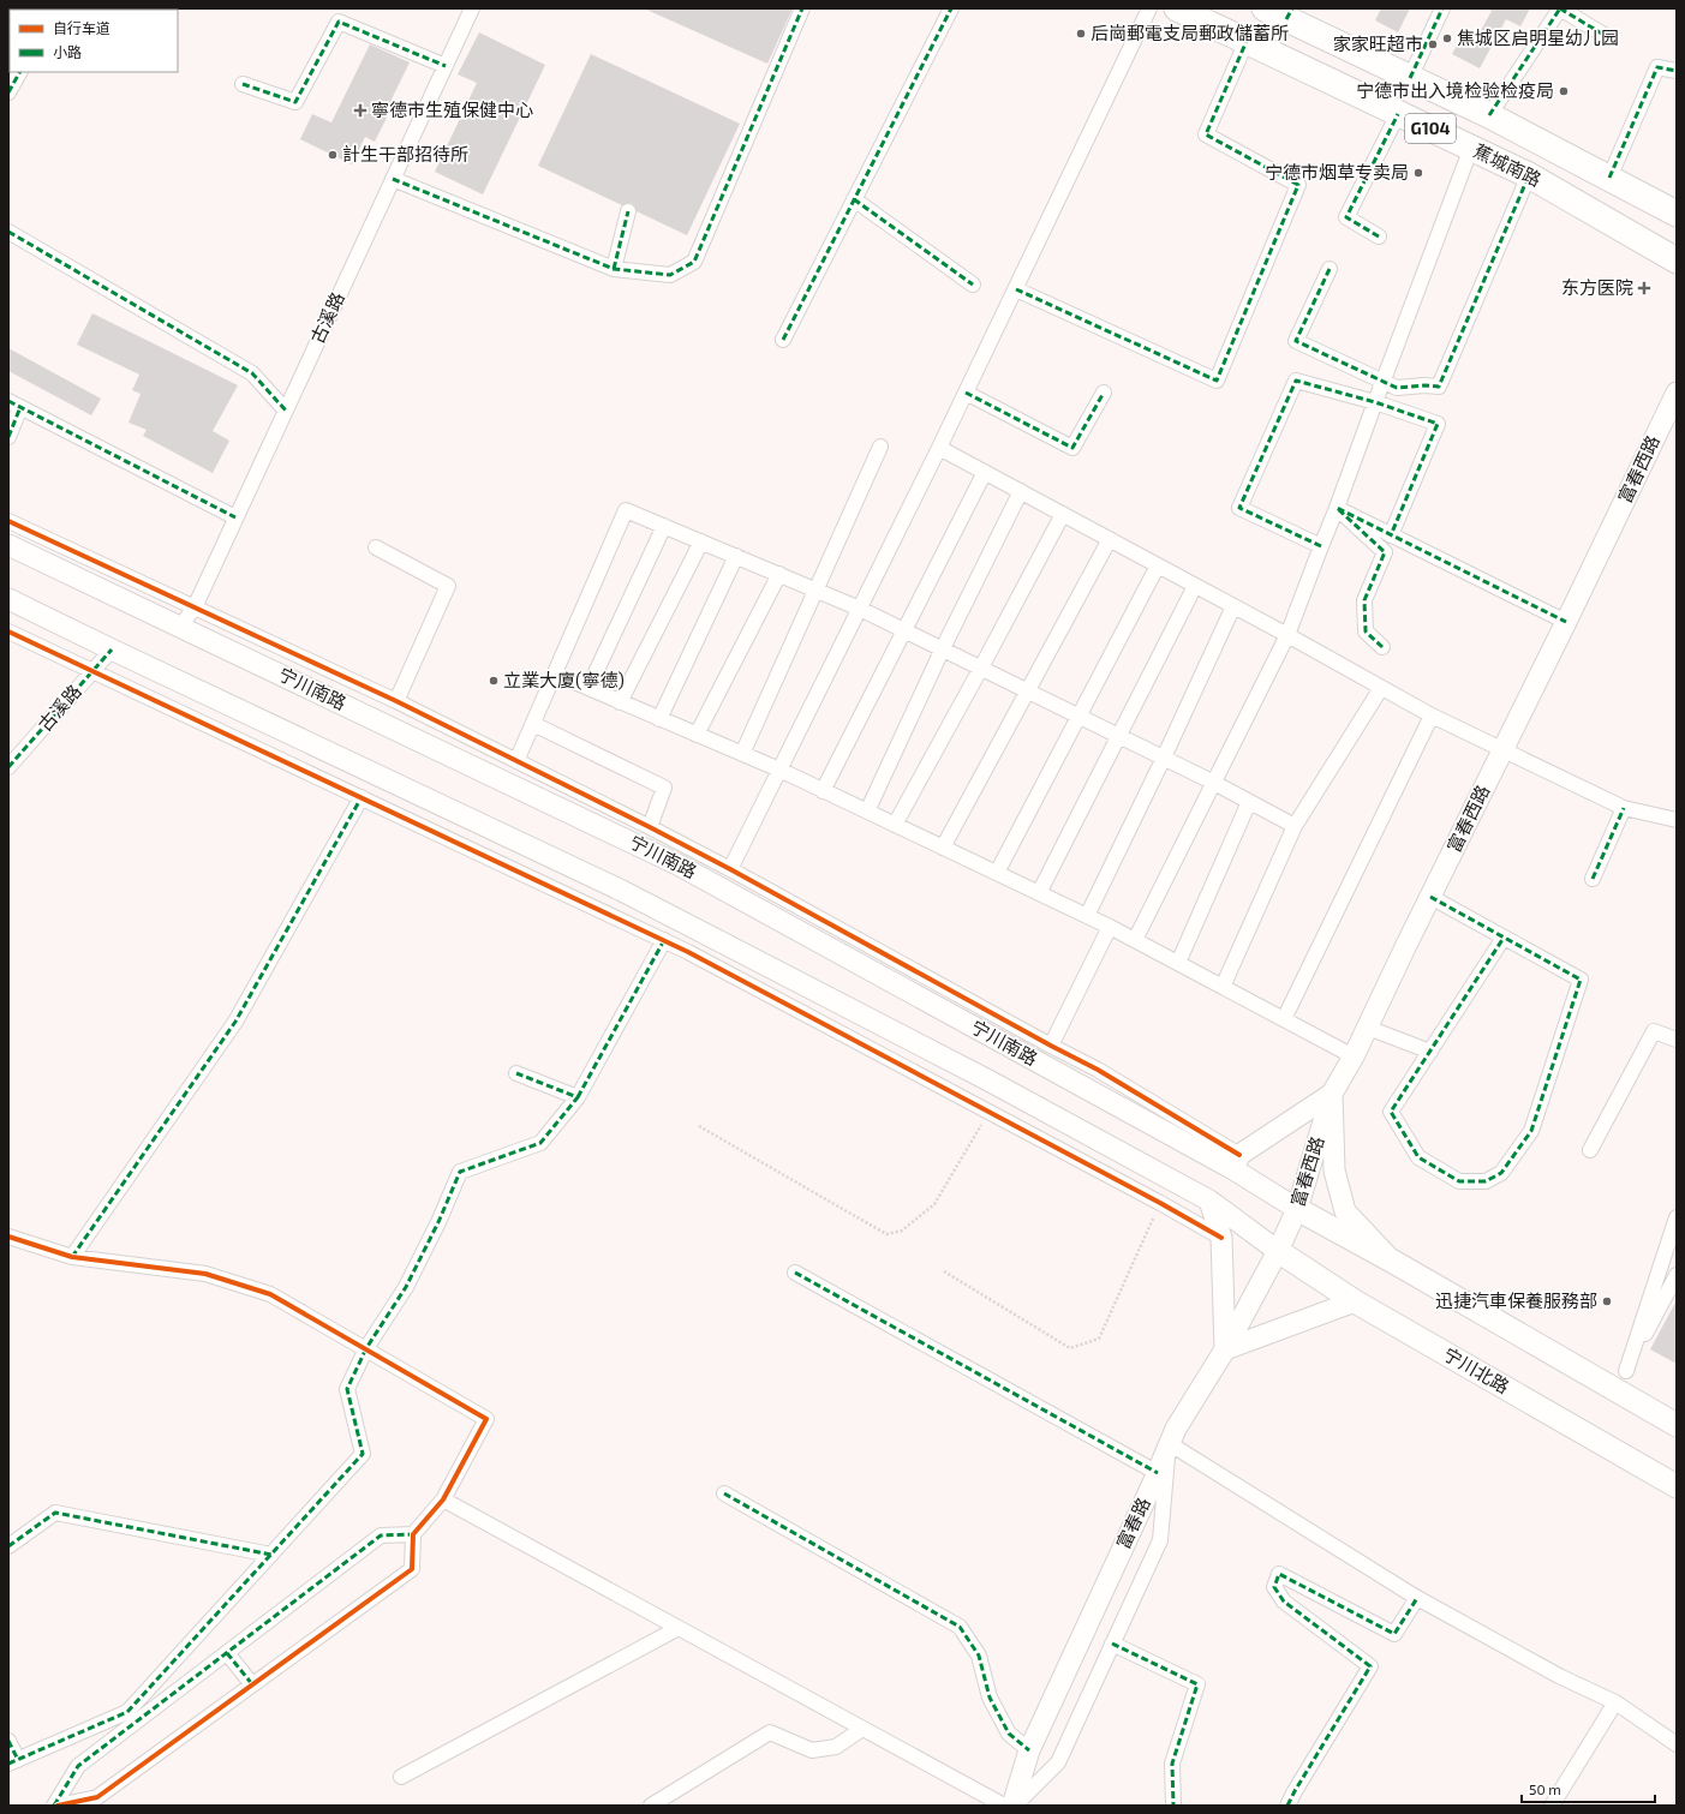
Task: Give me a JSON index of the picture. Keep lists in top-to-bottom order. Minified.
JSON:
{"streets":{"highway":["G104","蕉城南路"],"main road":["富春西路","宁川南路","宁川北路","富春路"],"street":["古溪路"]},"crossings":[["古溪路","宁川南路"],["富春西路","宁川南路"],["富春西路","宁川北路"],["富春西路","富春路"],["宁川北路","富春路"]],"places":{"other":["后崗郵電支局郵政儲蓄所","焦城区启明星幼儿园","家家旺超市","宁德市出入境检验检疫局","計生干部招待所","宁德市烟草专卖局","立業大廈(寧德)","迅捷汽車保養服務部"],"health":["寧德市生殖保健中心","东方医院"]},"legend":["自行车道","小路"],"scale_bar":"50 m"}
